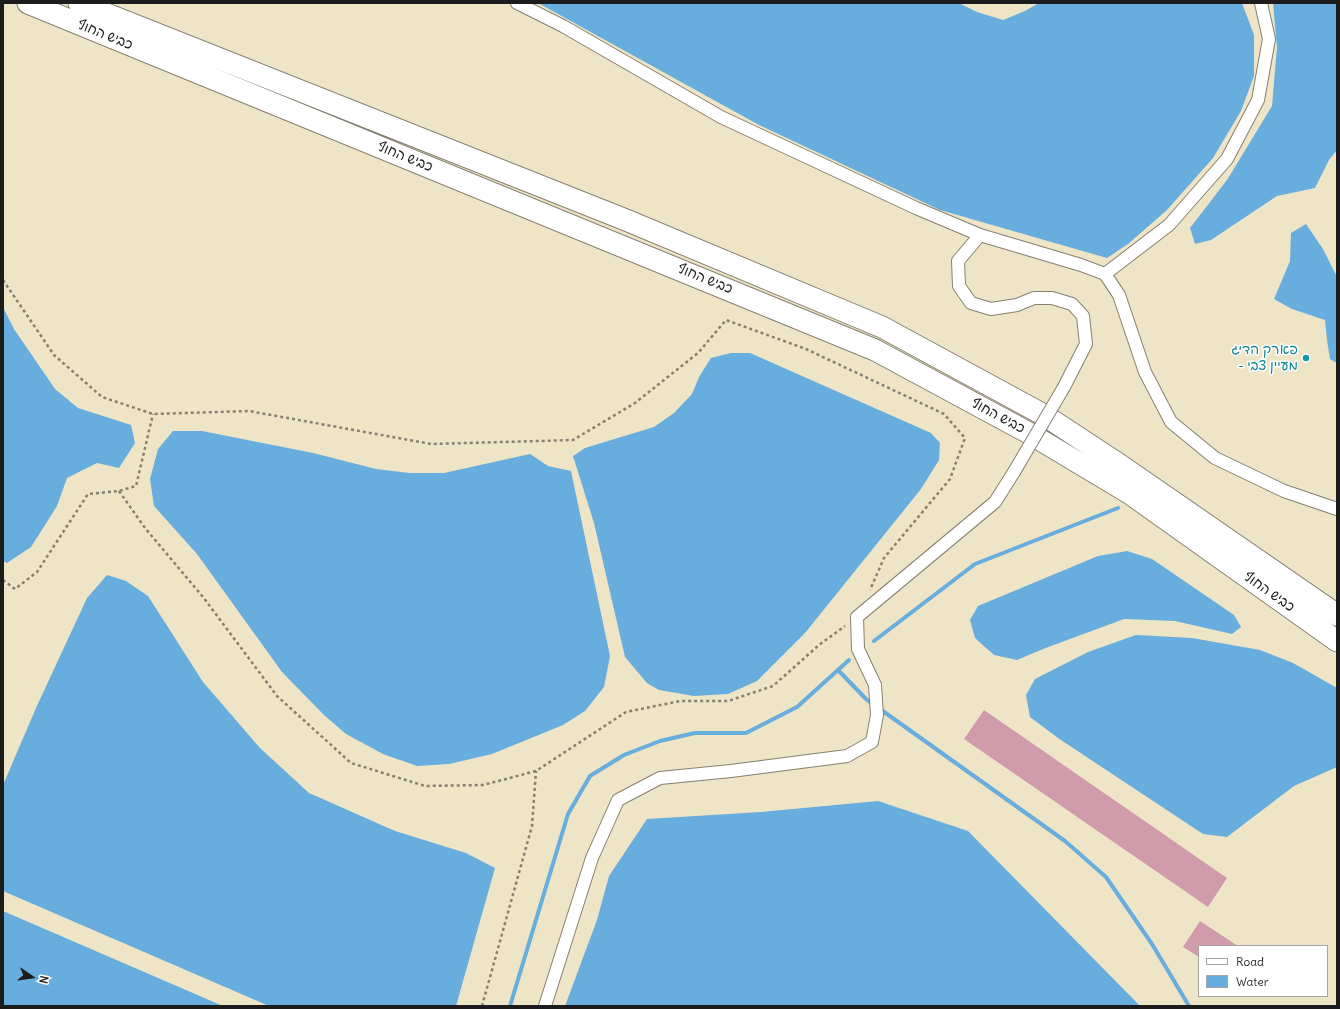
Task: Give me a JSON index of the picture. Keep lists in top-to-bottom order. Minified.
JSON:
{"streets":{"highway":["כביש החוף"]},"places":["פארק הדיג - מעיין צבי"],"legend":["Road","Water"],"north":"right"}
